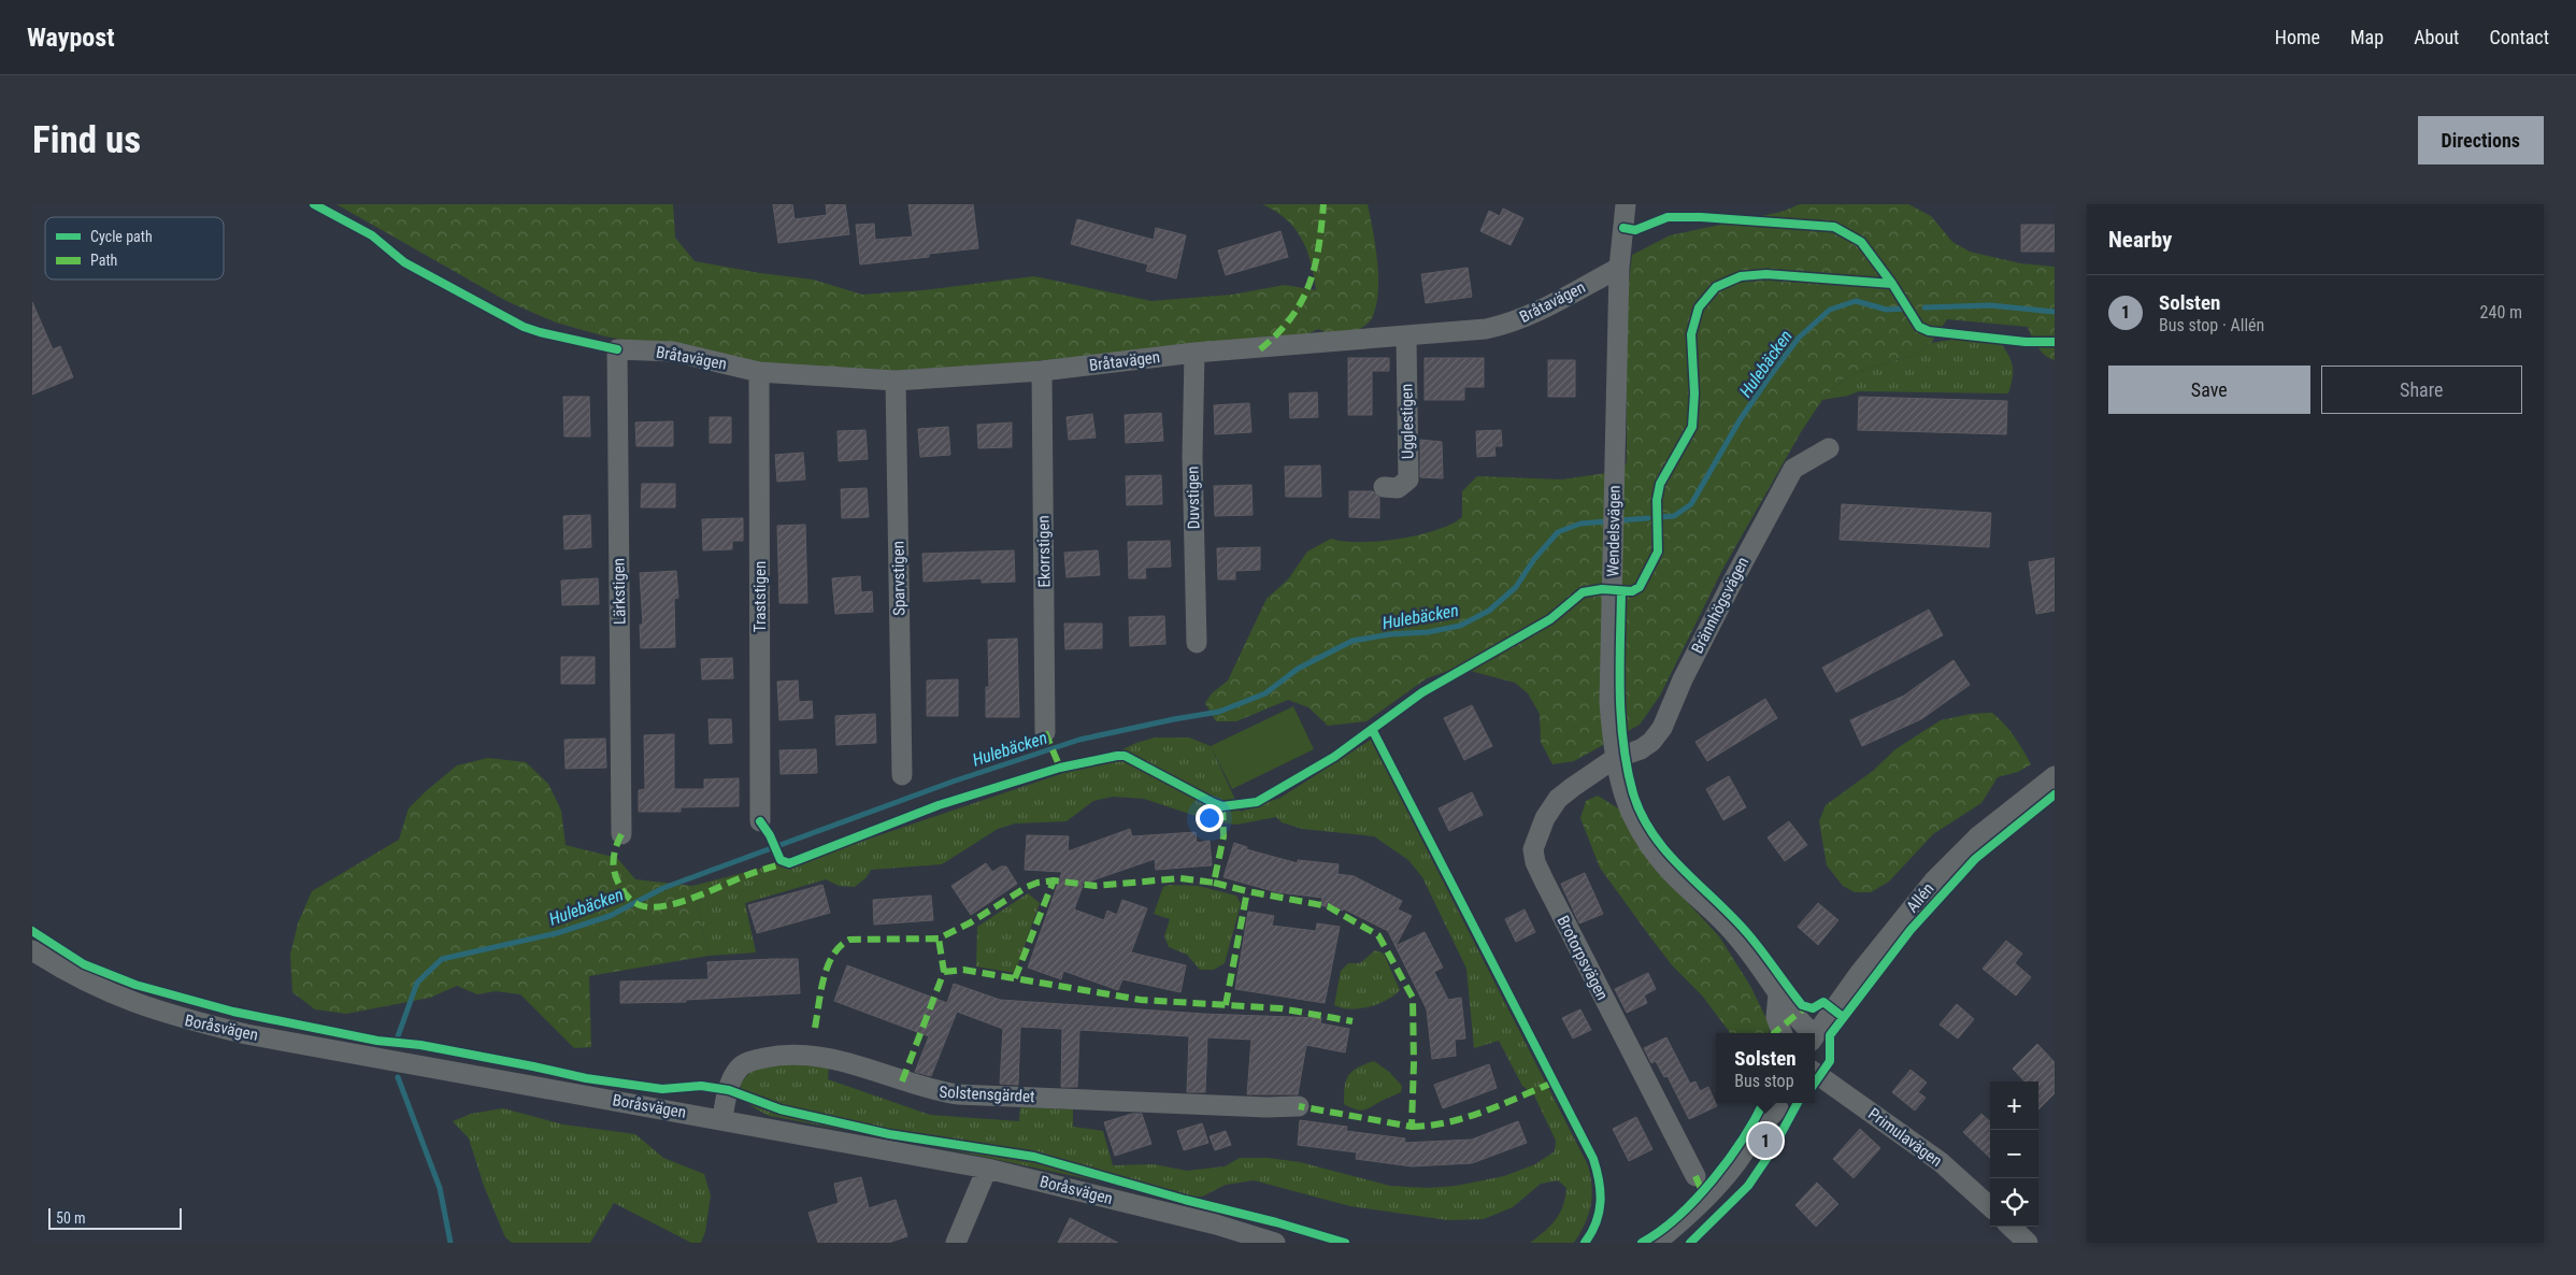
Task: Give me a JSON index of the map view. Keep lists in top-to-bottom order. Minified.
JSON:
{"streets":{"street":["Bråtavägen","Ugglestigen","Duvstigen","Wendelsvägen","Ekorrstigen","Sparvstigen","Lärkstigen","Traststigen","Brännhögsvägen","Allén","Brotorpsvägen","Boråsvägen","Solstensgärdet","Primulavägen"]},"crossings":[["Bråtavägen","Ugglestigen"],["Bråtavägen","Duvstigen"],["Bråtavägen","Wendelsvägen"],["Bråtavägen","Ekorrstigen"],["Bråtavägen","Sparvstigen"],["Bråtavägen","Lärkstigen"],["Bråtavägen","Traststigen"],["Wendelsvägen","Brännhögsvägen"],["Wendelsvägen","Brotorpsvägen"],["Brännhögsvägen","Brotorpsvägen"],["Boråsvägen","Solstensgärdet"]],"water":["Hulebäcken"],"legend":["Cycle path","Path"],"scale_bar":"50 m","page":{"header":"Waypost","nav":["Home","Map","About","Contact"],"buttons":["Directions",["Save","Share"]],"title":"Find us","heading":"Nearby","list":[{"mark":"1","name":"Solsten","note":"Bus stop · Allén","value":"240 m"}],"popup":["Solsten","Bus stop"],"map_buttons":["+","−"],"pins":"1","scale":"50 m"}}
